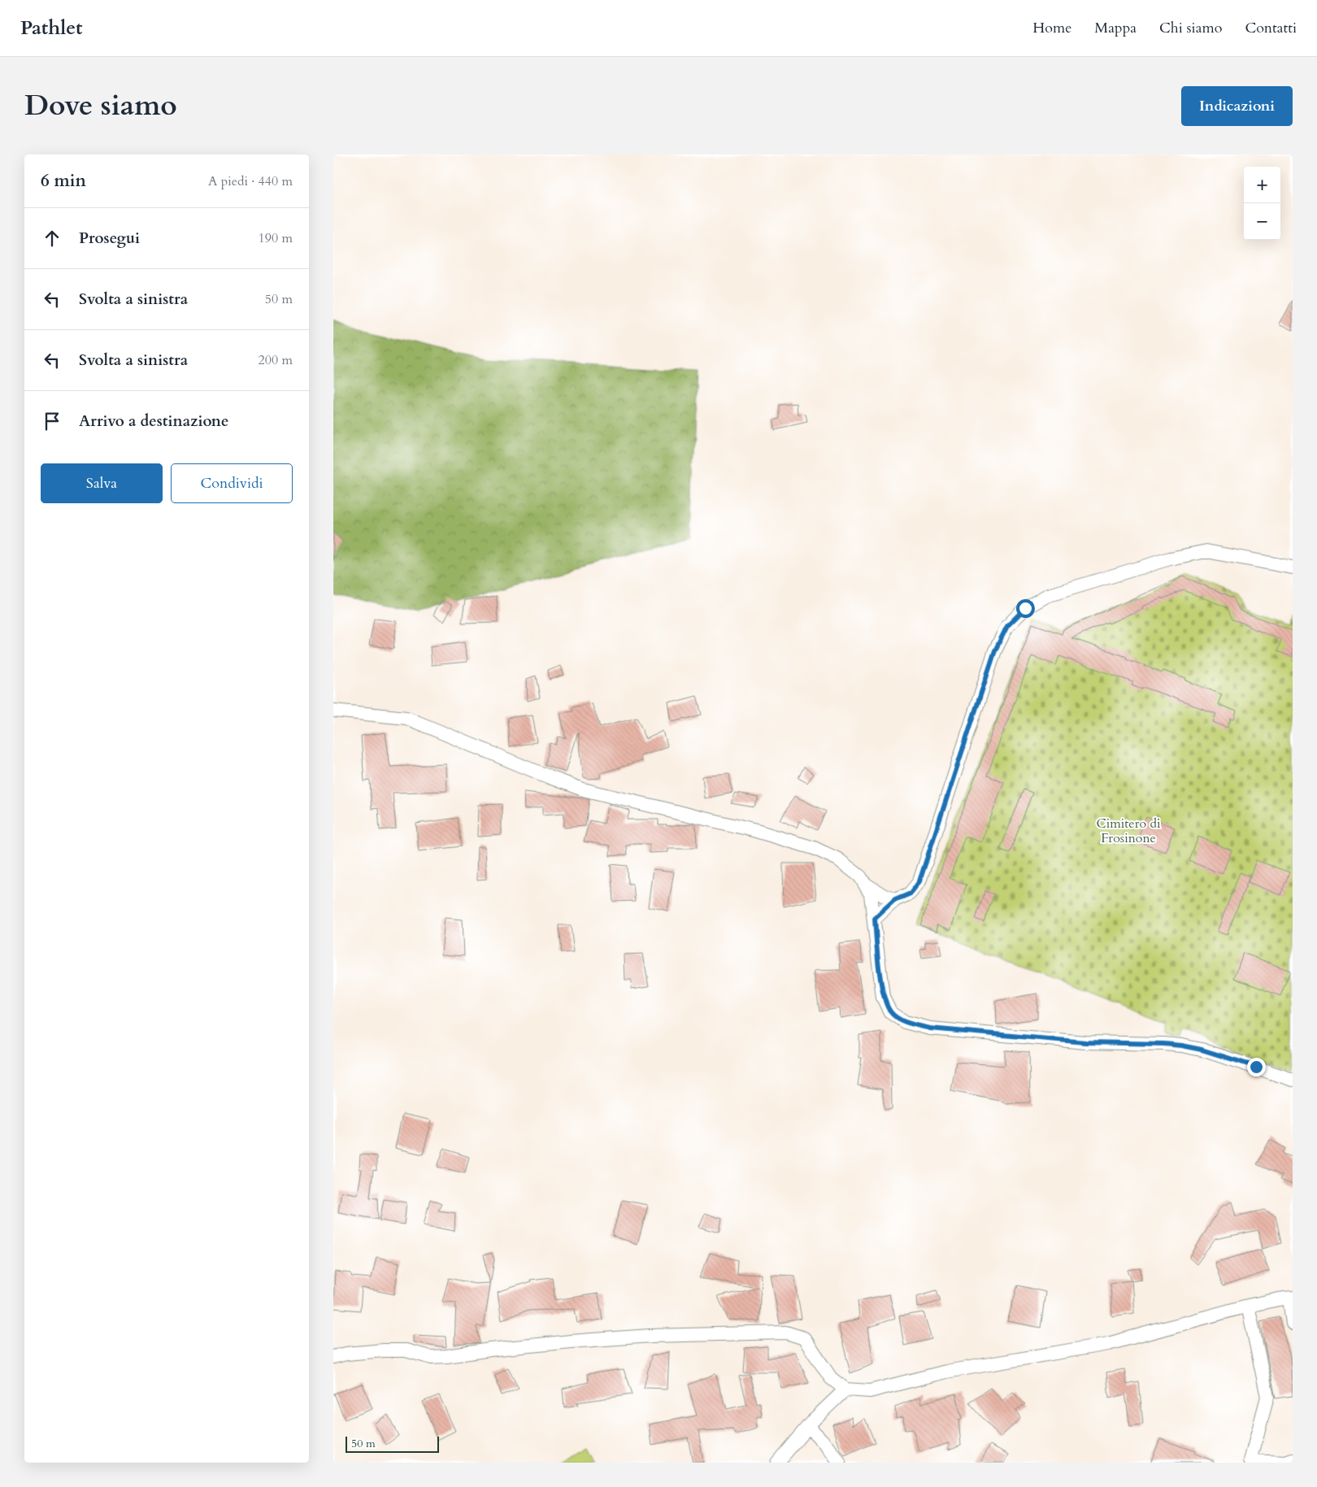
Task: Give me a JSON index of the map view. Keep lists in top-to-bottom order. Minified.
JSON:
{"parks":["Cimitero di Frosinone"],"scale_bar":"50 m","page":{"header":"Pathlet","nav":["Home","Mappa","Chi siamo","Contatti"],"title":"Dove siamo","buttons":["Indicazioni",["Salva","Condividi"]],"heading":["6 min","A piedi · 440 m"],"map_buttons":["+","−"],"list":[["Prosegui","190 m"],["Svolta a sinistra","50 m"],["Svolta a sinistra","200 m"],"Arrivo a destinazione"],"scale":"50 m"}}
